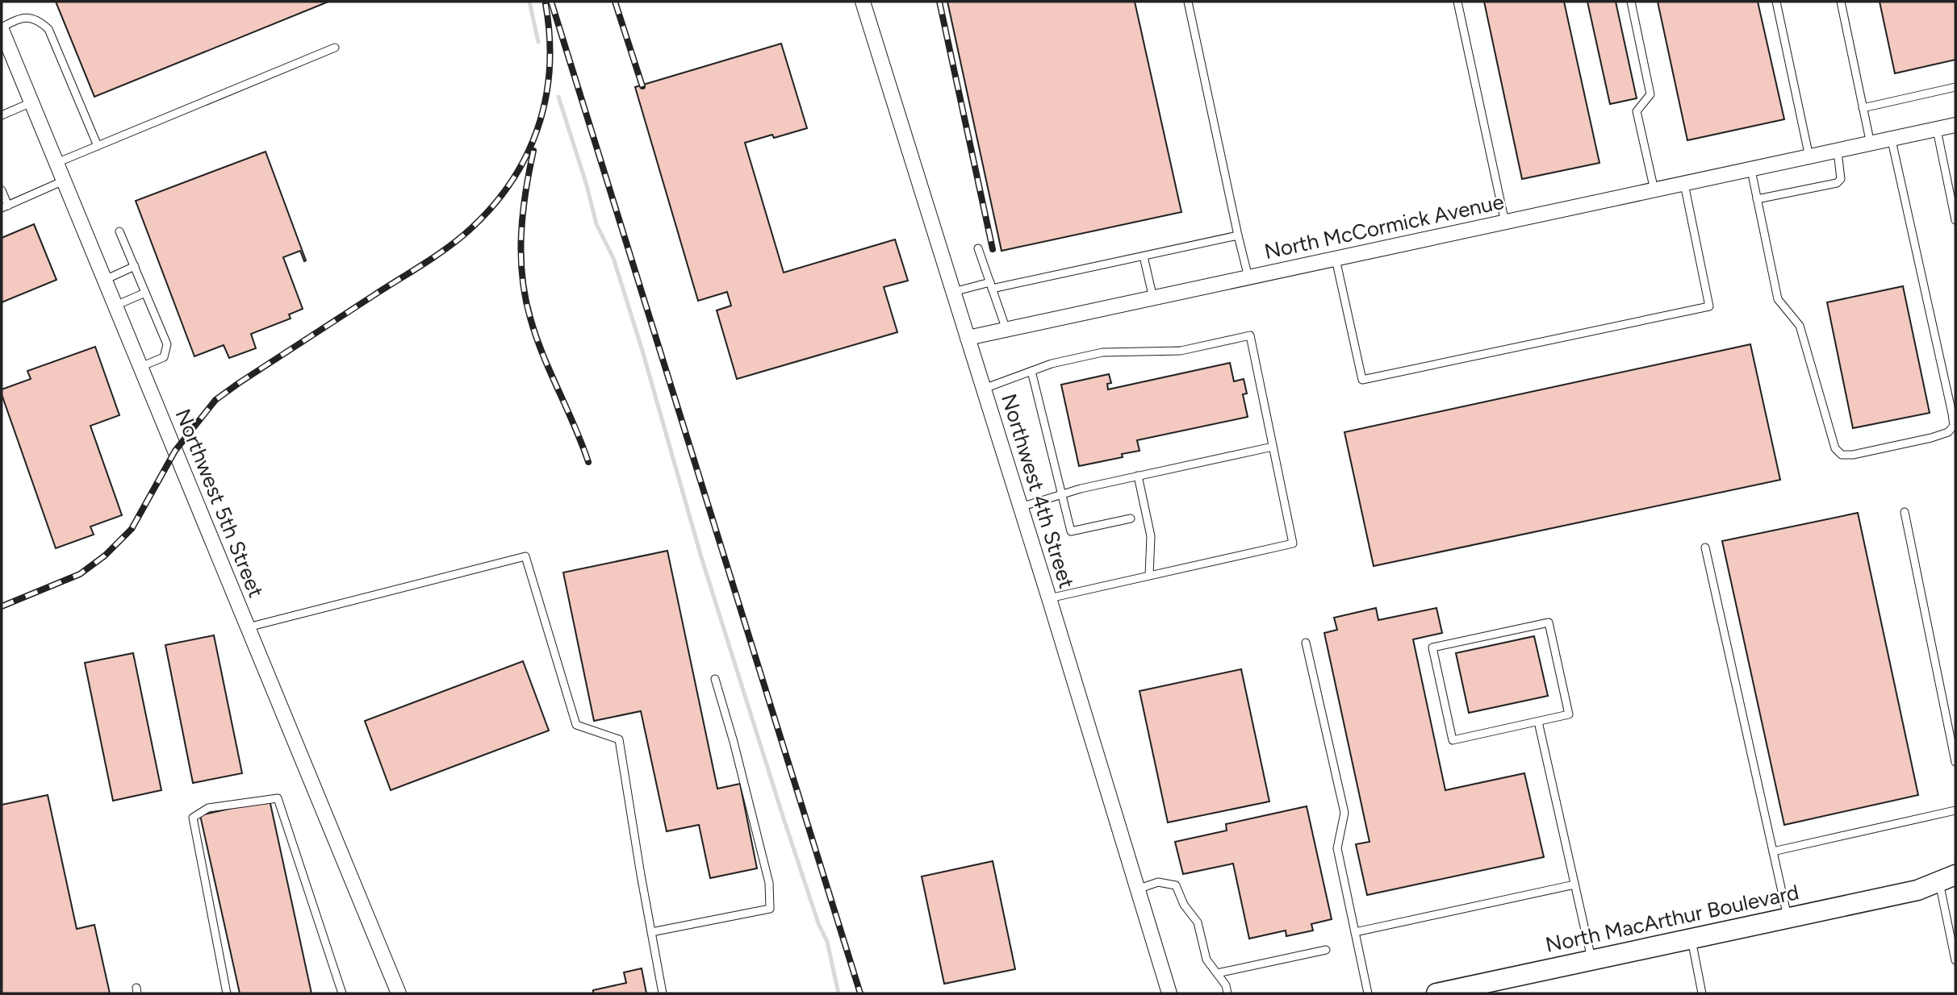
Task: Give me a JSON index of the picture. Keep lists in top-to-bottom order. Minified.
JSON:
{"streets":{"main road":["North MacArthur Boulevard"],"street":["North McCormick Avenue","Northwest 4th Street","Northwest 5th Street"]},"crossings":[["North McCormick Avenue","Northwest 4th Street"]]}
